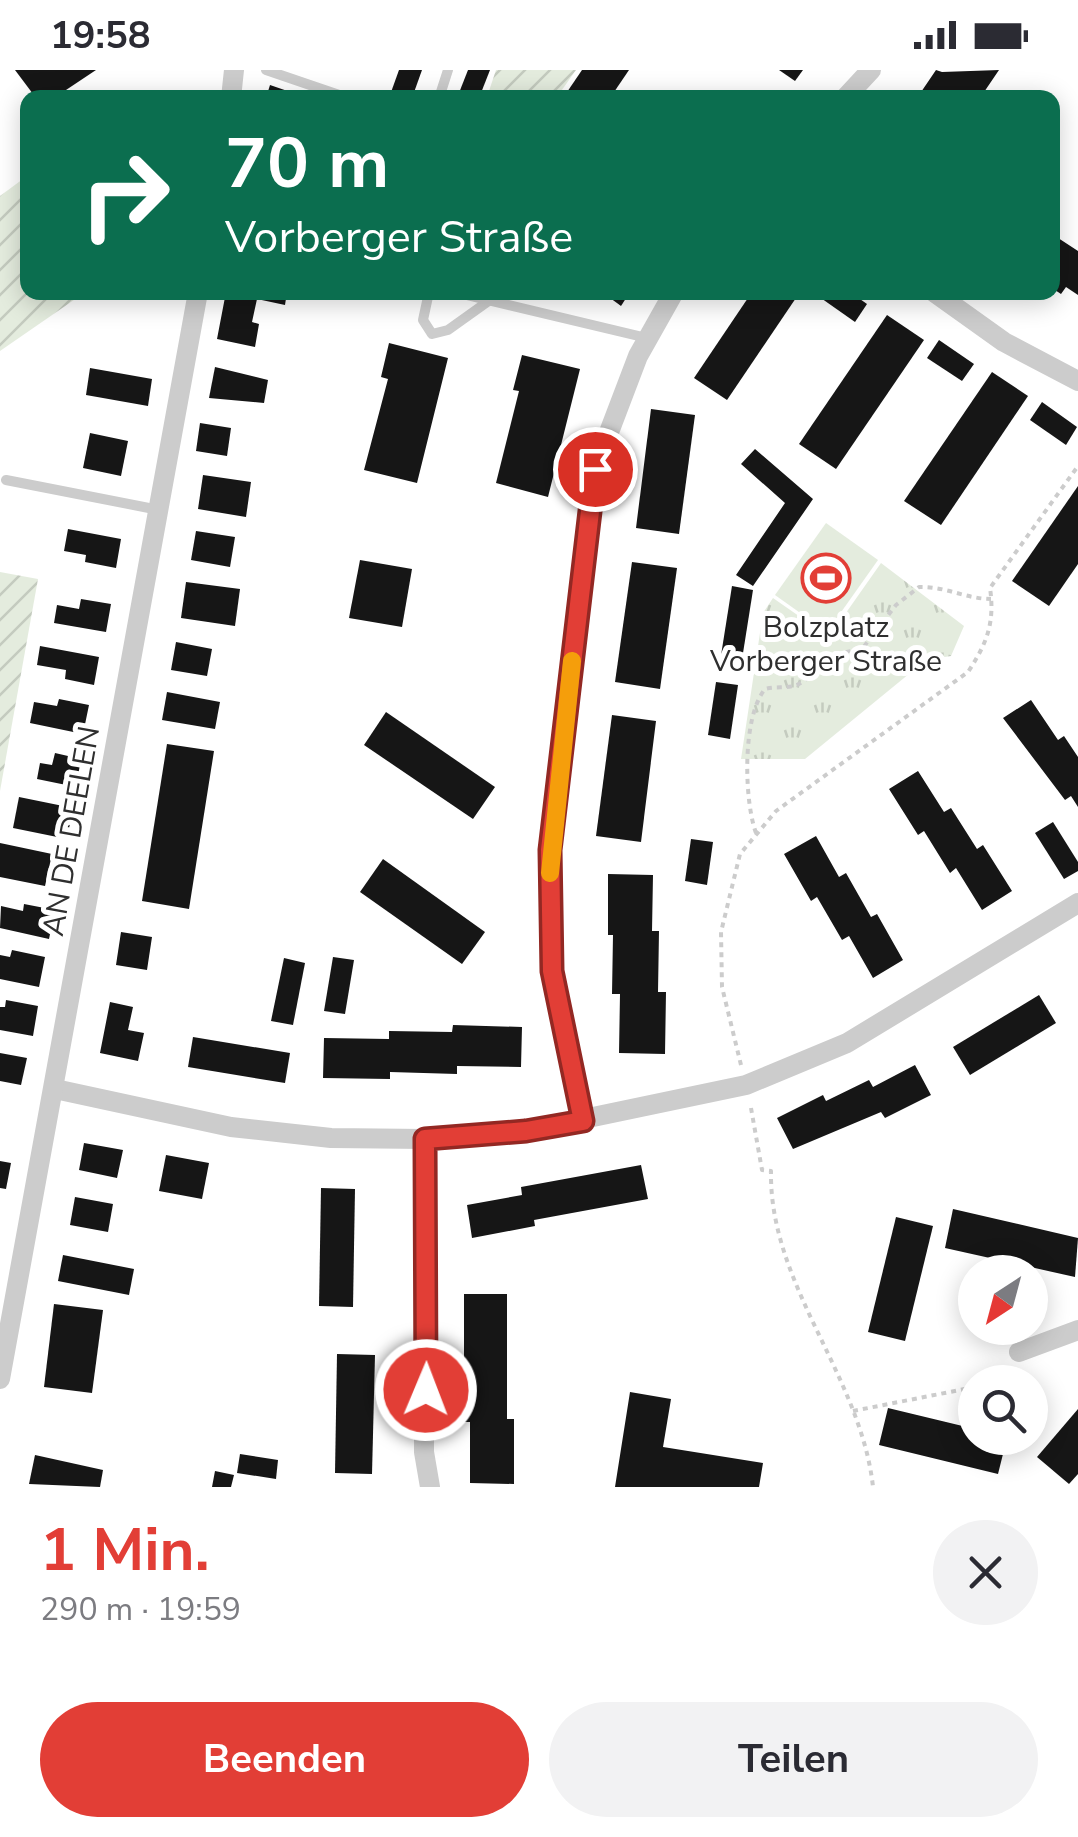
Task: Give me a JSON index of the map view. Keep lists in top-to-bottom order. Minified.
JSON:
{"streets":{"street":["AN DE DEELEN"]},"places":{"sports":["Bolzplatz Vorberger Straße"]},"north":"bottom left","page":{"status":"19:58","turn":["70 m","Vorberger Straße"],"heading":["1 Min.","290 m · 19:59"],"buttons":["Beenden","Teilen"]}}
